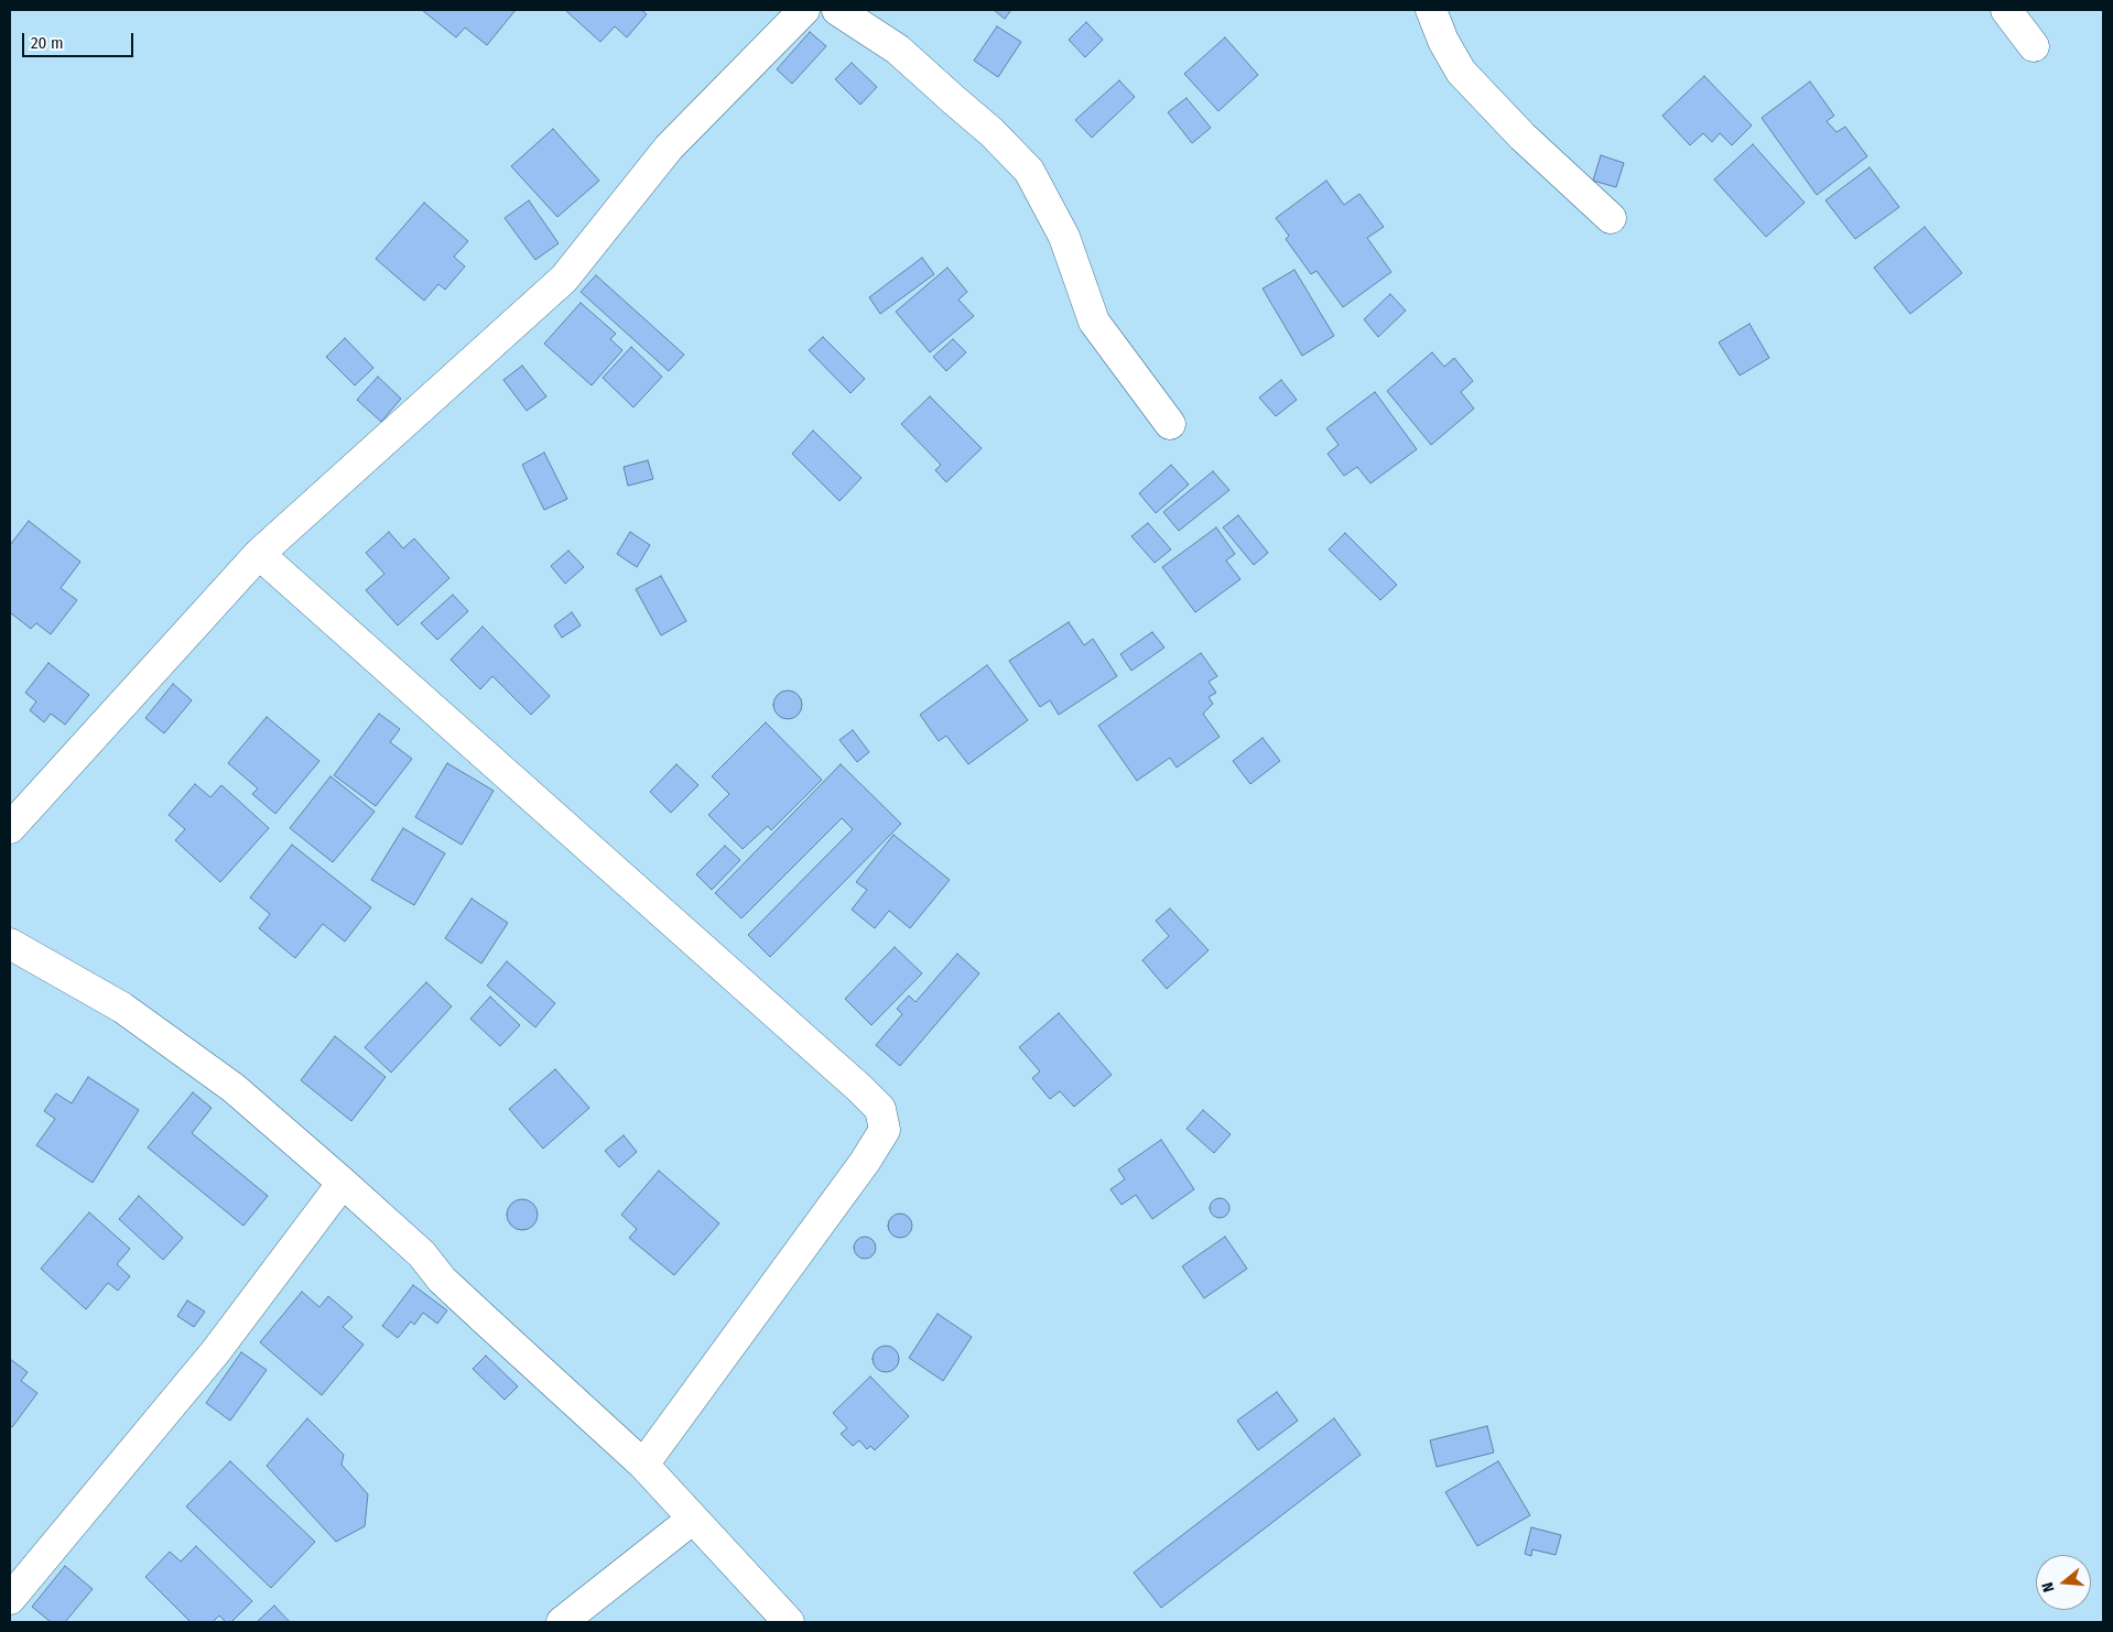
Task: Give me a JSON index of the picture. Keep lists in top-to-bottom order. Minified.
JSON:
{"scale_bar":"20 m","north":"left"}
